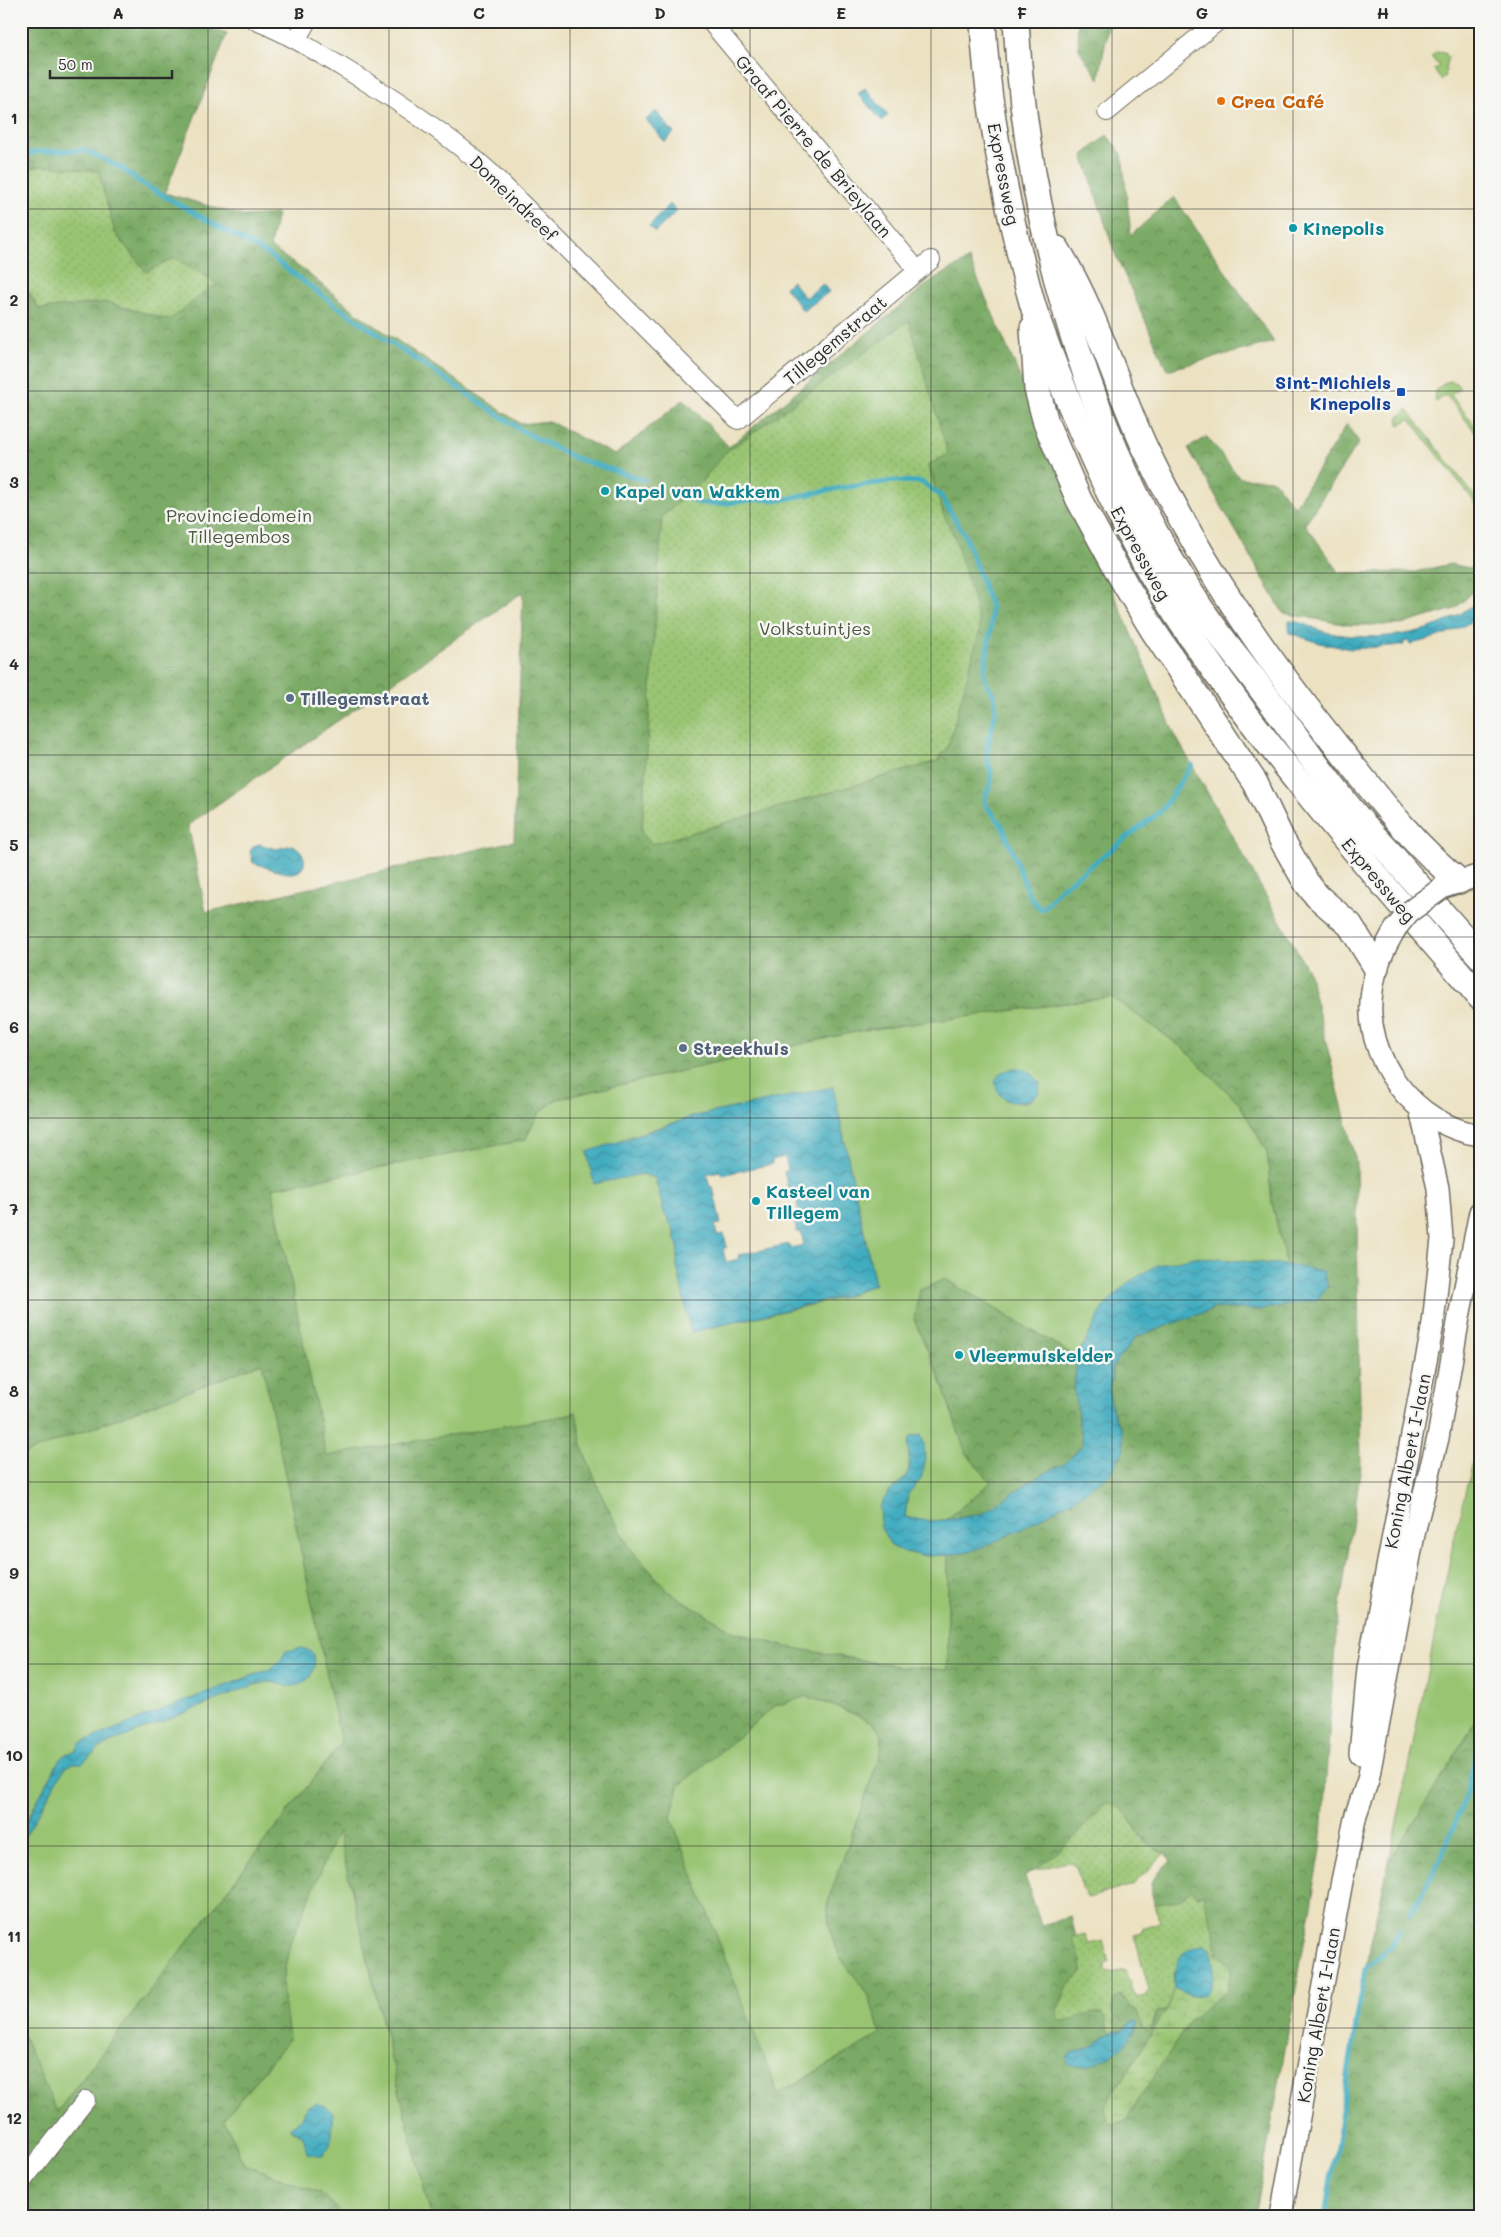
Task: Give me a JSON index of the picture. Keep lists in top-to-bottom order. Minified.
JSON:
{"streets":{"highway":["Expressweg"],"main road":["Koning Albert I-laan"],"street":["Graaf Pierre de Brieylaan","Domeindreef","Tillegemstraat"]},"crossings":[["Graaf Pierre de Brieylaan","Tillegemstraat"],["Domeindreef","Tillegemstraat"]],"parks":["Provinciedomein Tillegembos","Volkstuintjes"],"places":{"other":["Crea Café","Kinepolis","Kapel van Wakkem","Tillegemstraat","Streekhuis","Kasteel van Tillegem","Vleermuiskelder"],"transit":["Sint-Michiels Kinepolis"]},"scale_bar":"50 m","grid":{"columns":["A","B","C","D","E","F","G","H"],"rows":["1","2","3","4","5","6","7","8","9","10","11","12"]}}
